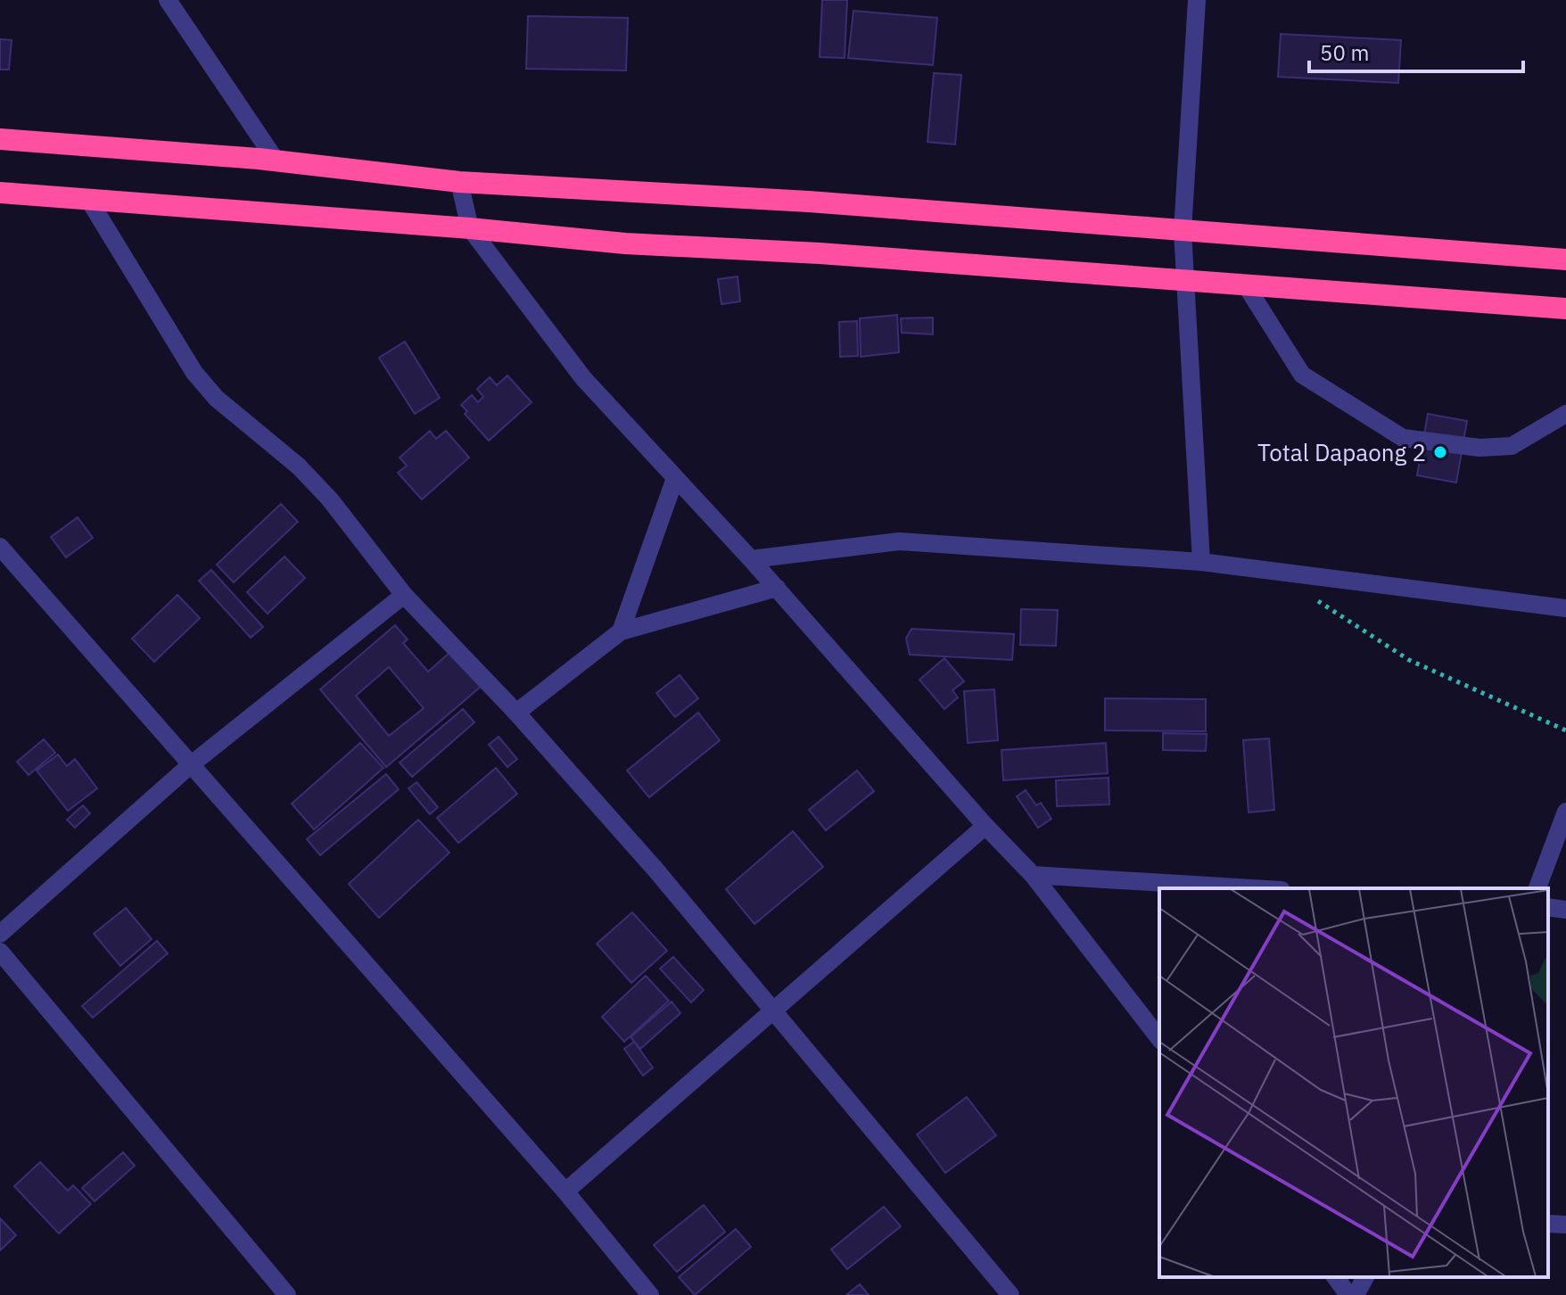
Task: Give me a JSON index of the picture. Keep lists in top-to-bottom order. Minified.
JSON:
{"places":["Total Dapaong 2"],"scale_bar":"50 m"}
